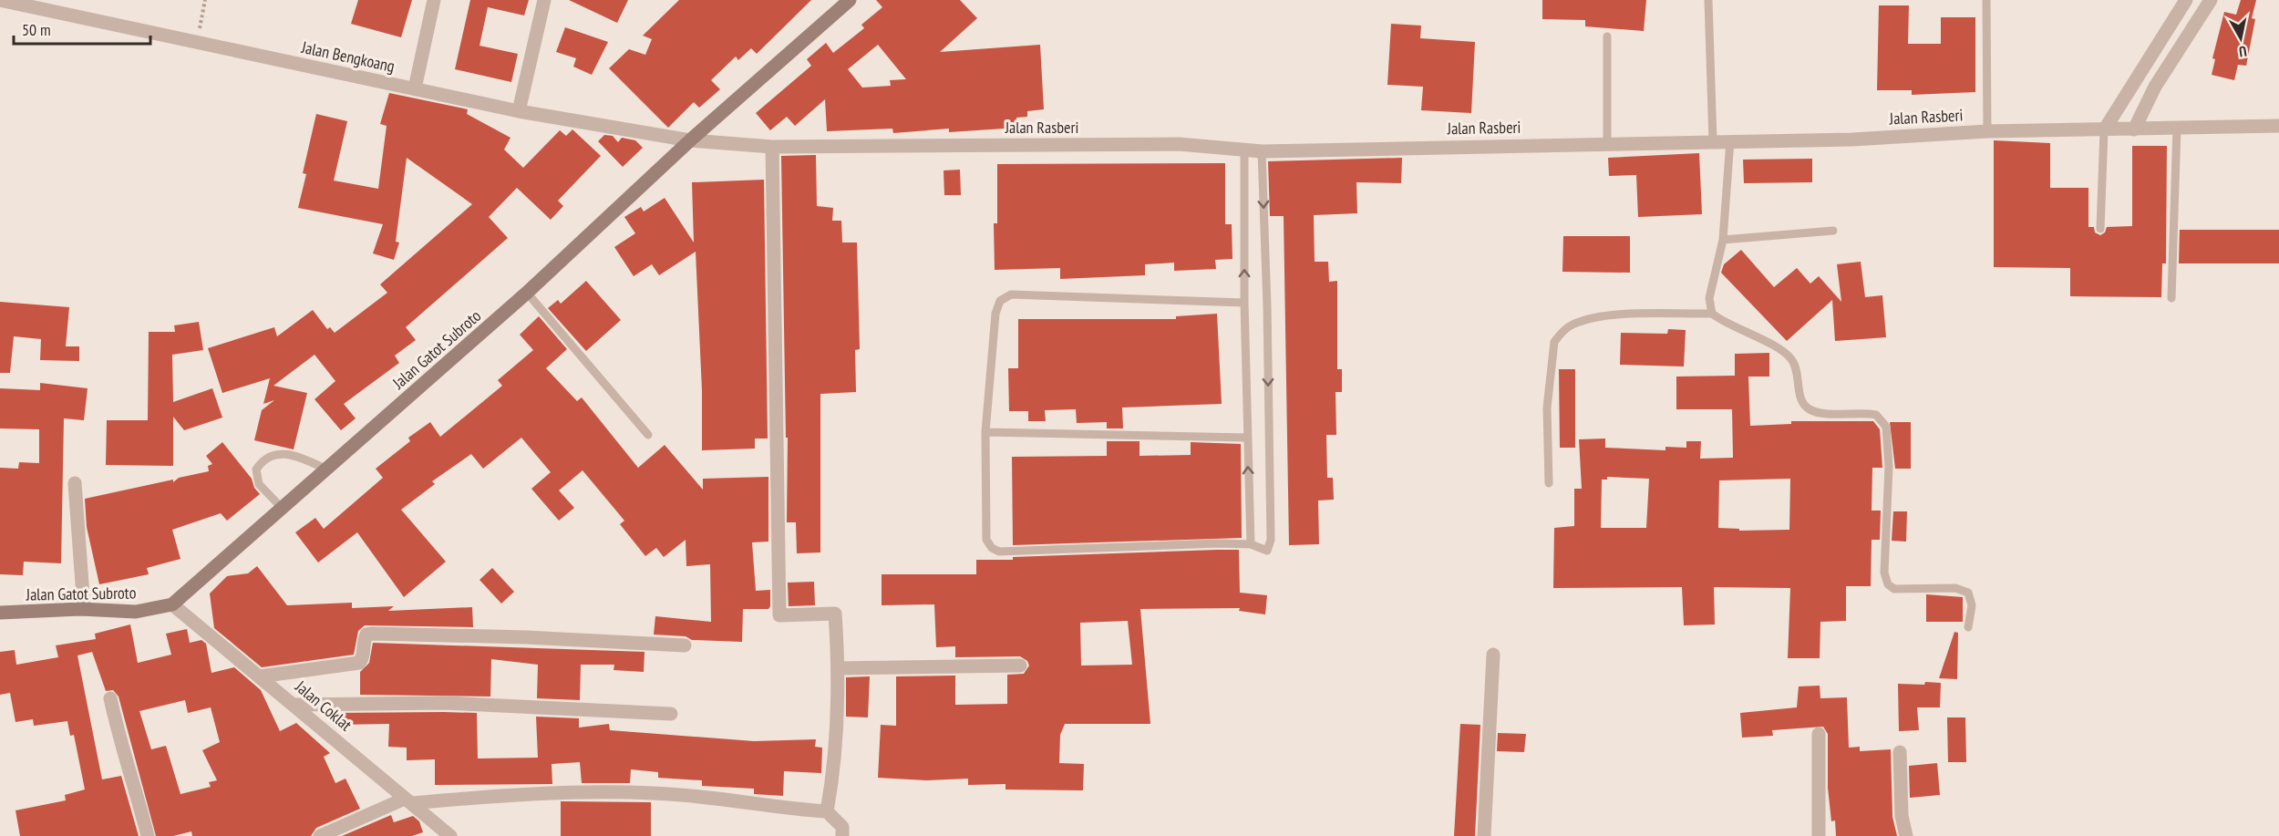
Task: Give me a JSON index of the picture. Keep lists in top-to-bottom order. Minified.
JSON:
{"streets":{"main road":["Jalan Gatot Subroto"],"street":["Jalan Bengkoang","Jalan Rasberi","Jalan Coklat"]},"crossings":[["Jalan Bengkoang","Jalan Rasberi"],["Jalan Bengkoang","Jalan Gatot Subroto"],["Jalan Rasberi","Jalan Gatot Subroto"],["Jalan Gatot Subroto","Jalan Coklat"]],"scale_bar":"50 m","north":"bottom"}
